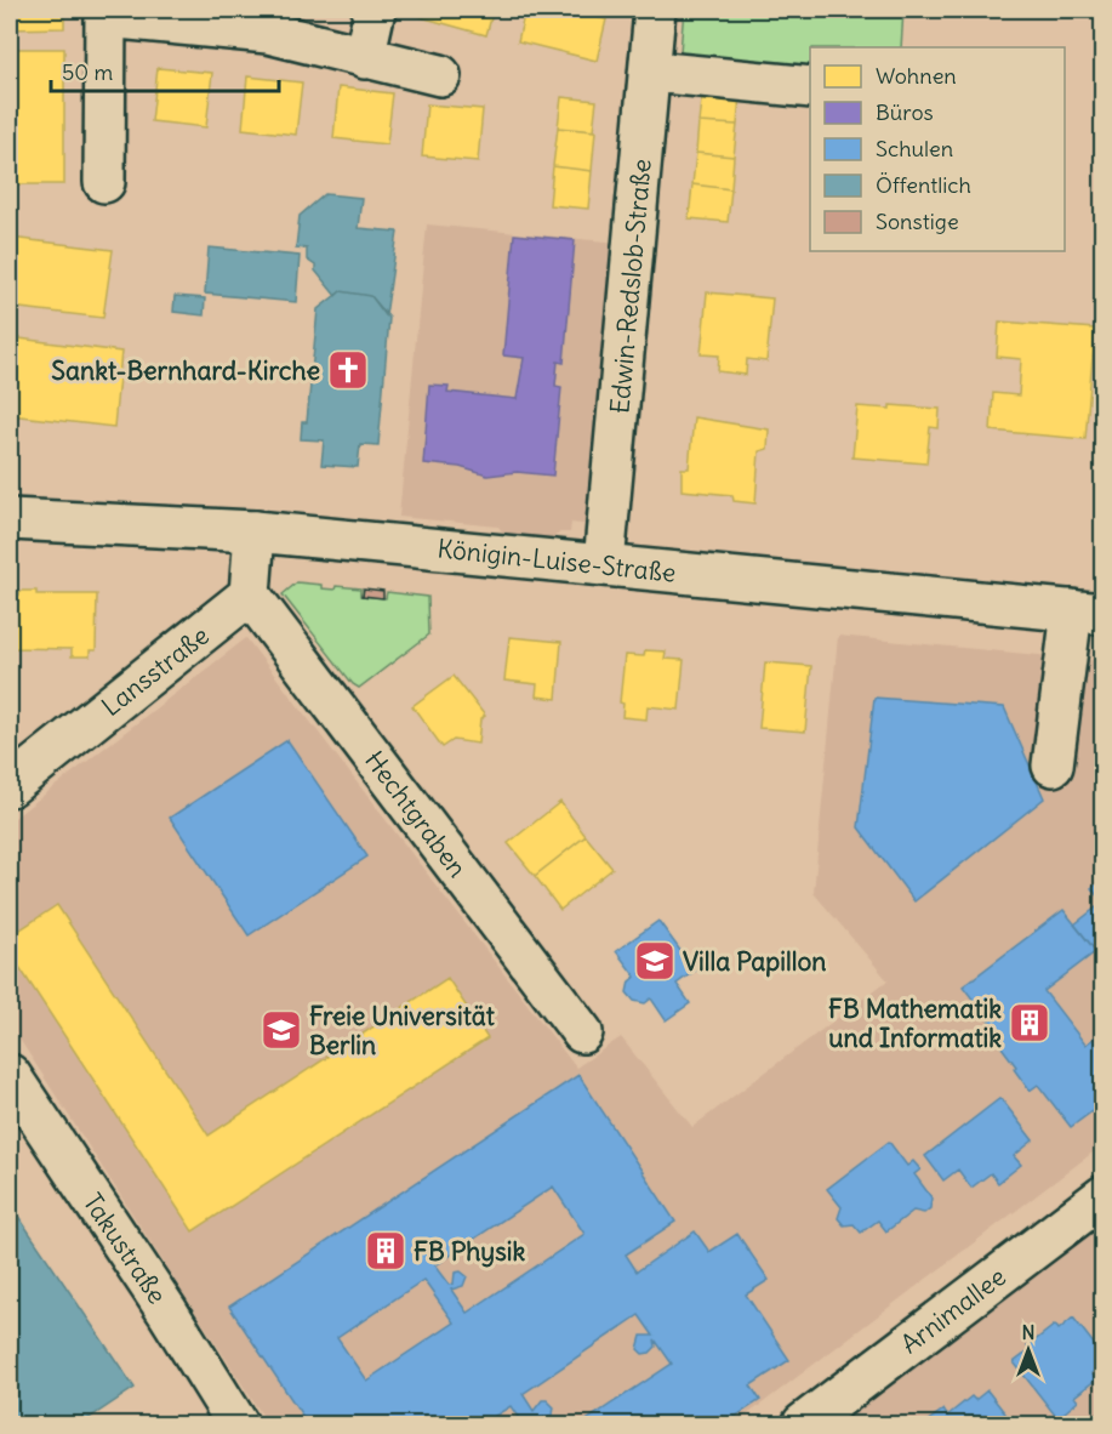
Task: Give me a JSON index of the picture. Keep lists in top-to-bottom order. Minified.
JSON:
{"streets":{"street":["Edwin-Redslob-Straße","Königin-Luise-Straße","Lansstraße","Hechtgraben","Takustraße","Arnimallee"]},"crossings":[["Edwin-Redslob-Straße","Königin-Luise-Straße"],["Lansstraße","Hechtgraben"]],"places":{"church":["Sankt-Bernhard-Kirche"],"school or university":["Villa Papillon","Freie Universität Berlin"],"building":["FB Mathematik und Informatik","FB Physik"]},"legend":["Wohnen","Büros","Schulen","Öffentlich","Sonstige"],"scale_bar":"50 m","north":"top"}
